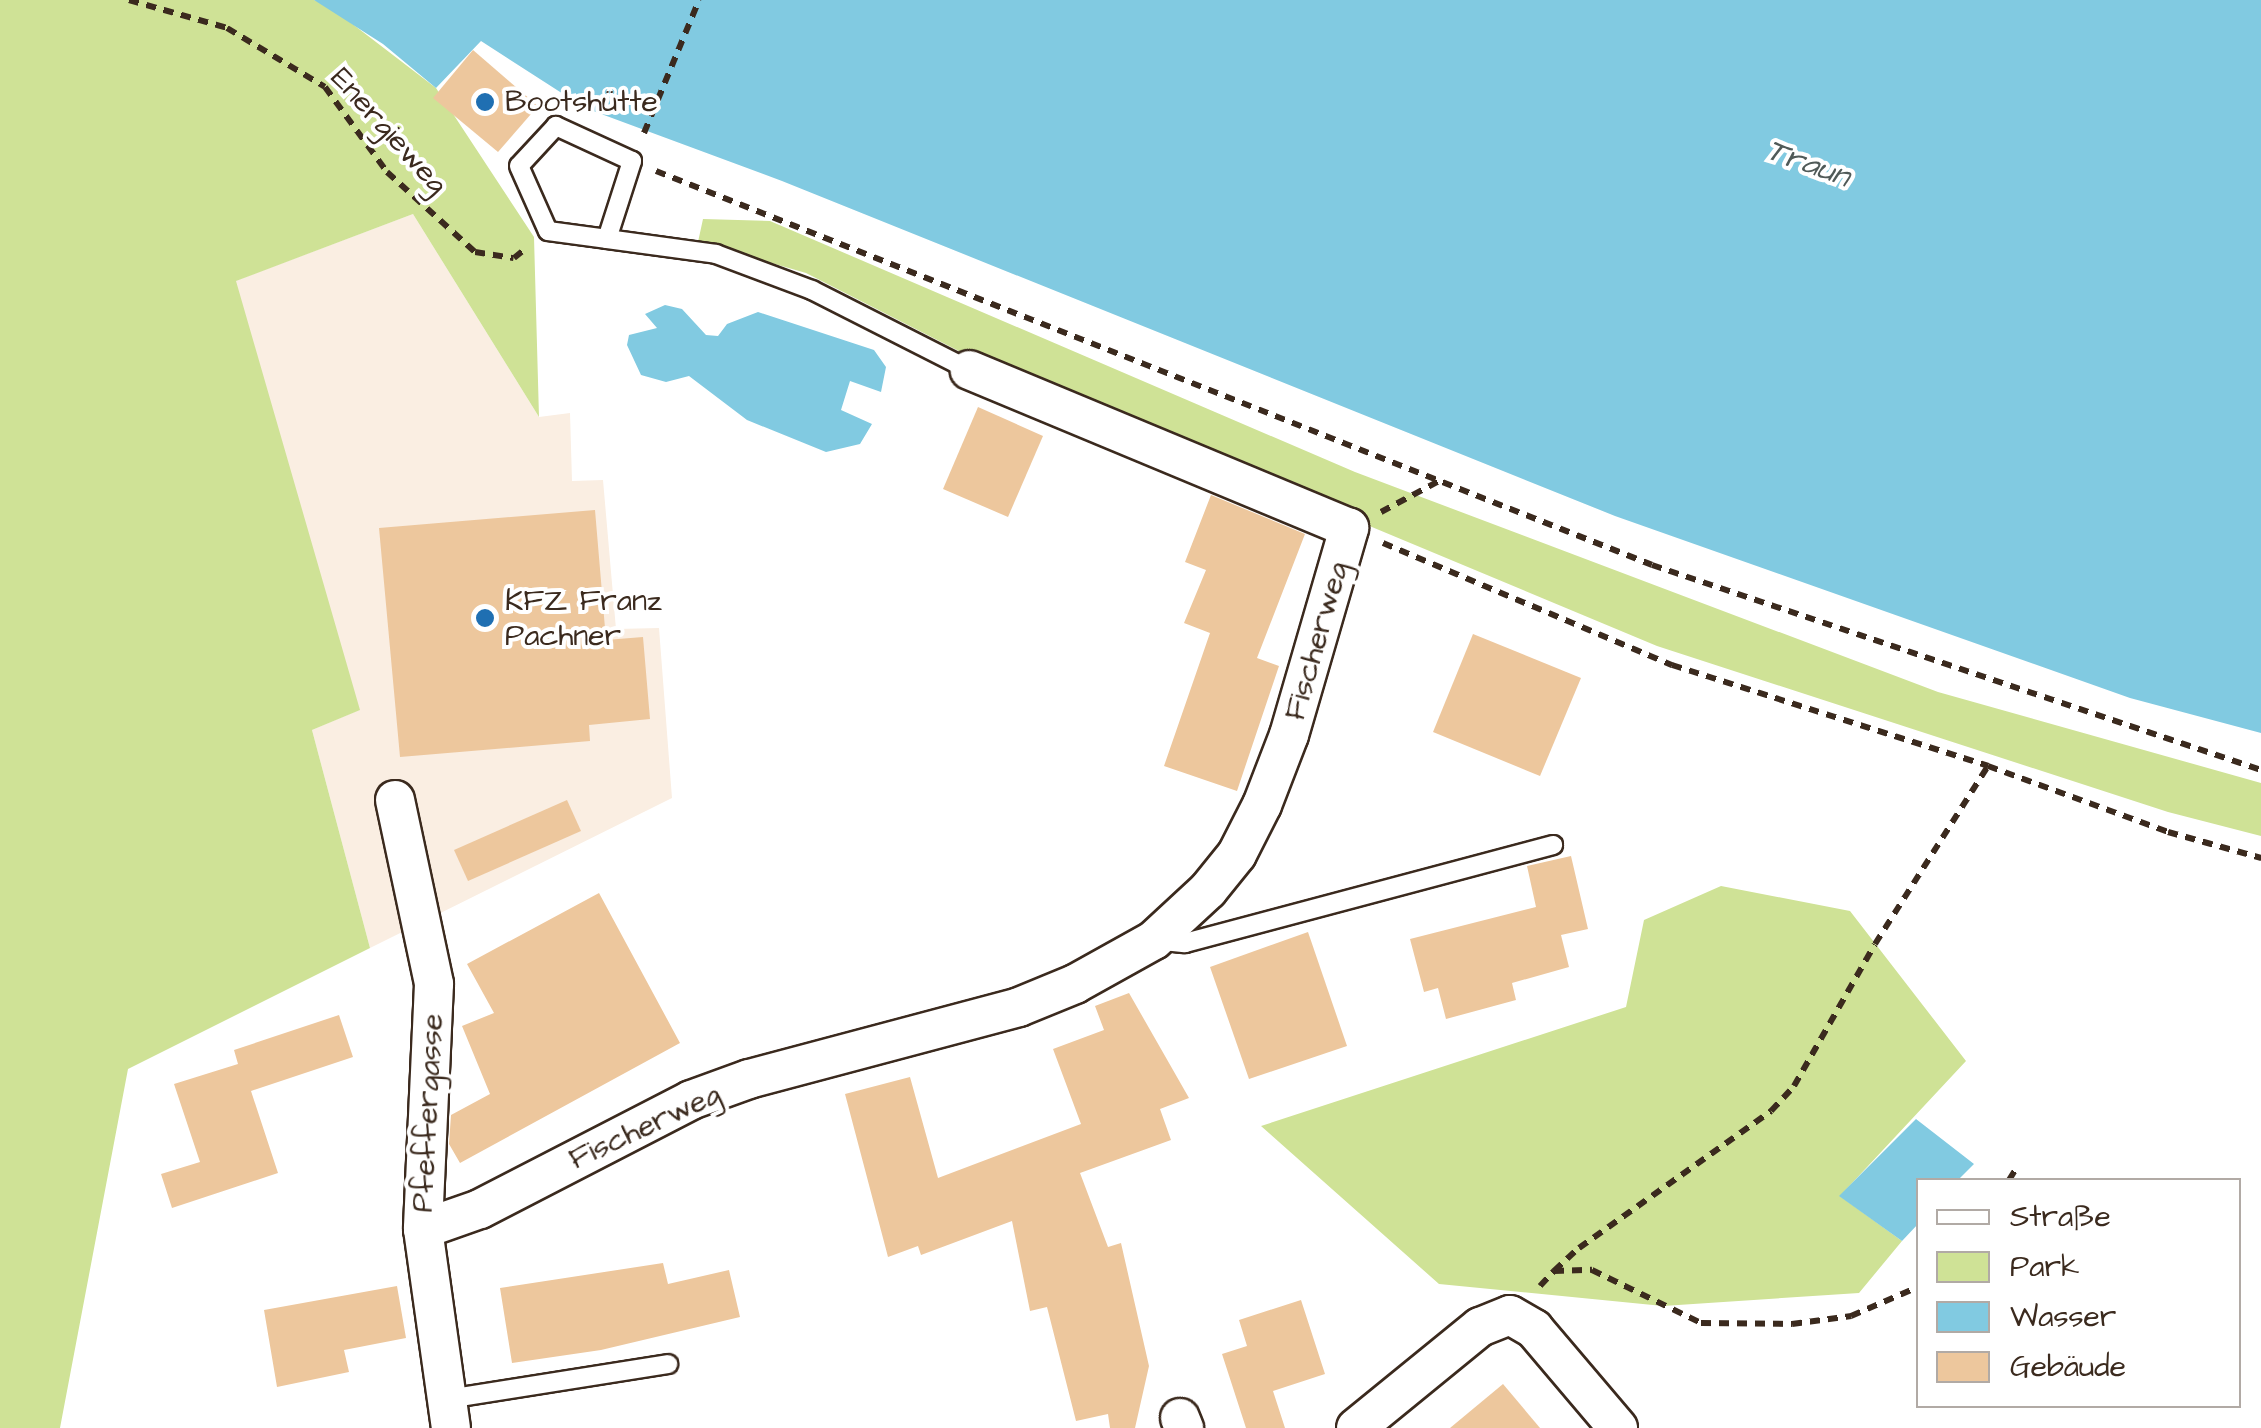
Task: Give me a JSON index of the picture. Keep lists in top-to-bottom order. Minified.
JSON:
{"streets":{"street":["Fischerweg","Pfeffergasse"],"path":["Energieweg"]},"crossings":[["Fischerweg","Pfeffergasse"]],"water":["Traun"],"places":["Bootshütte","KFZ Franz Pachner"],"legend":["Straße","Park","Wasser","Gebäude"]}
